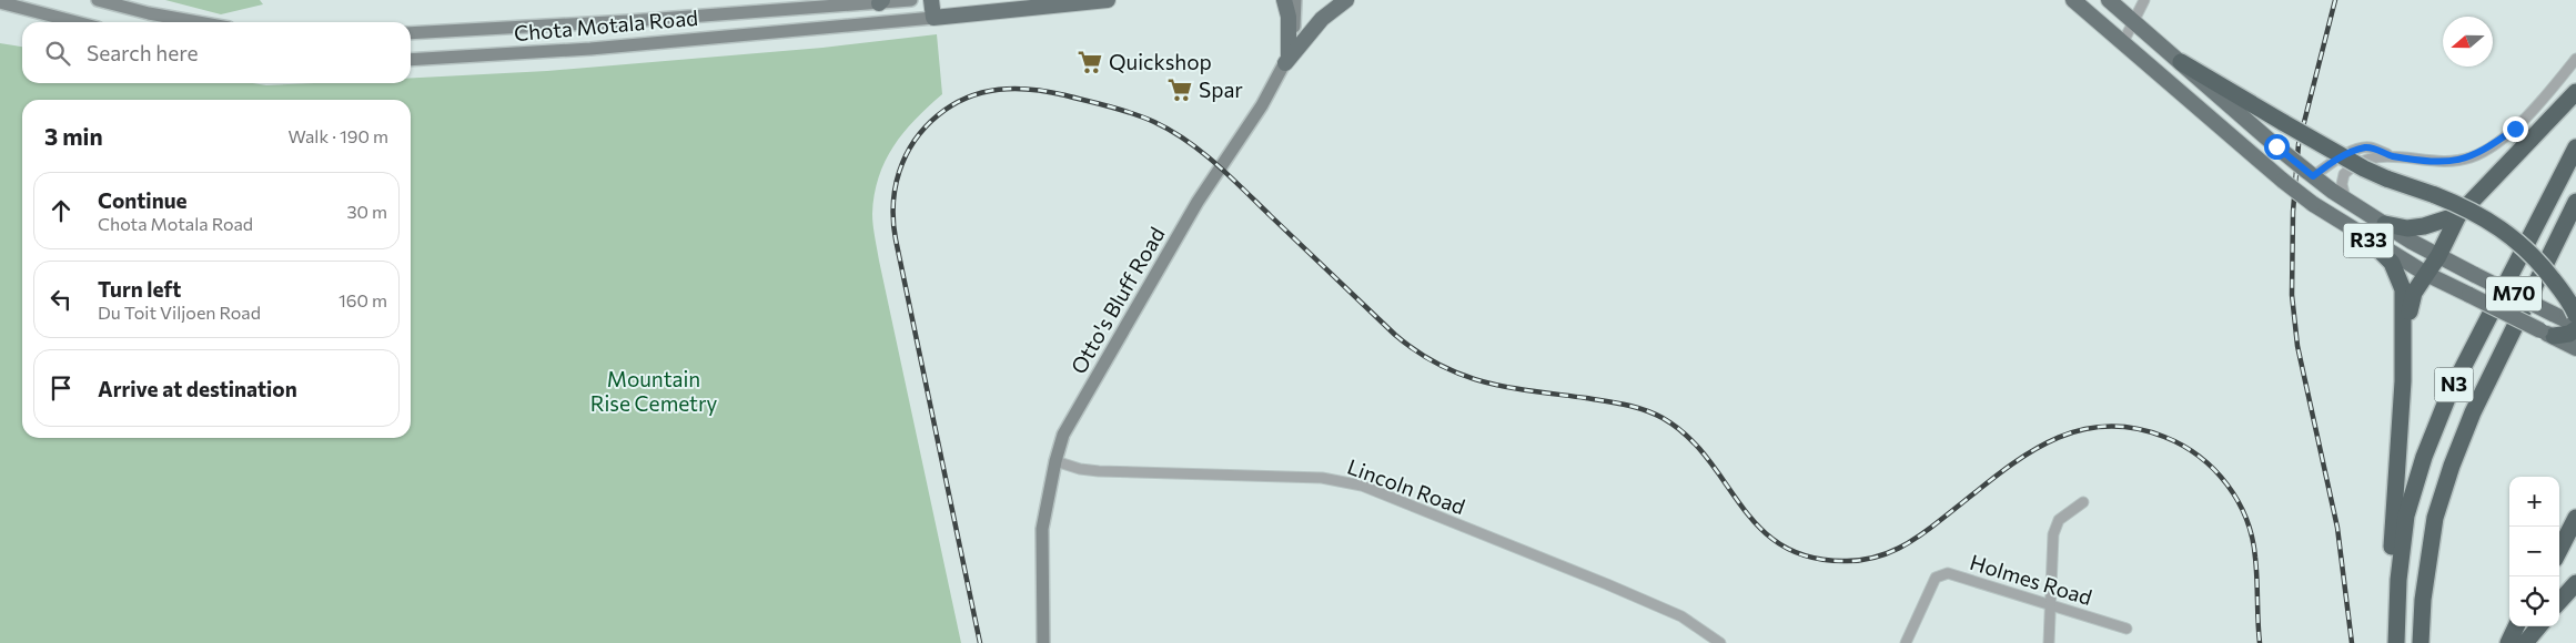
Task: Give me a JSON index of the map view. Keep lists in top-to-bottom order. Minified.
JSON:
{"streets":{"highway":["N3"],"main road":["Chota Motala Road","R33","M70"],"street":["Otto's Bluff Road","Lincoln Road","Holmes Road"]},"crossings":[["R33","M70"],["Otto's Bluff Road","Lincoln Road"]],"parks":["Mountain Rise Cemetry"],"places":{"supermarket":["Quickshop","Spar"]},"north":"left","page":{"search":"Search here","heading":["3 min","Walk · 190 m"],"list":[["Continue","Chota Motala Road","30 m"],["Turn left","Du Toit Viljoen Road","160 m"],"Arrive at destination"],"map_buttons":["+","−"]}}
